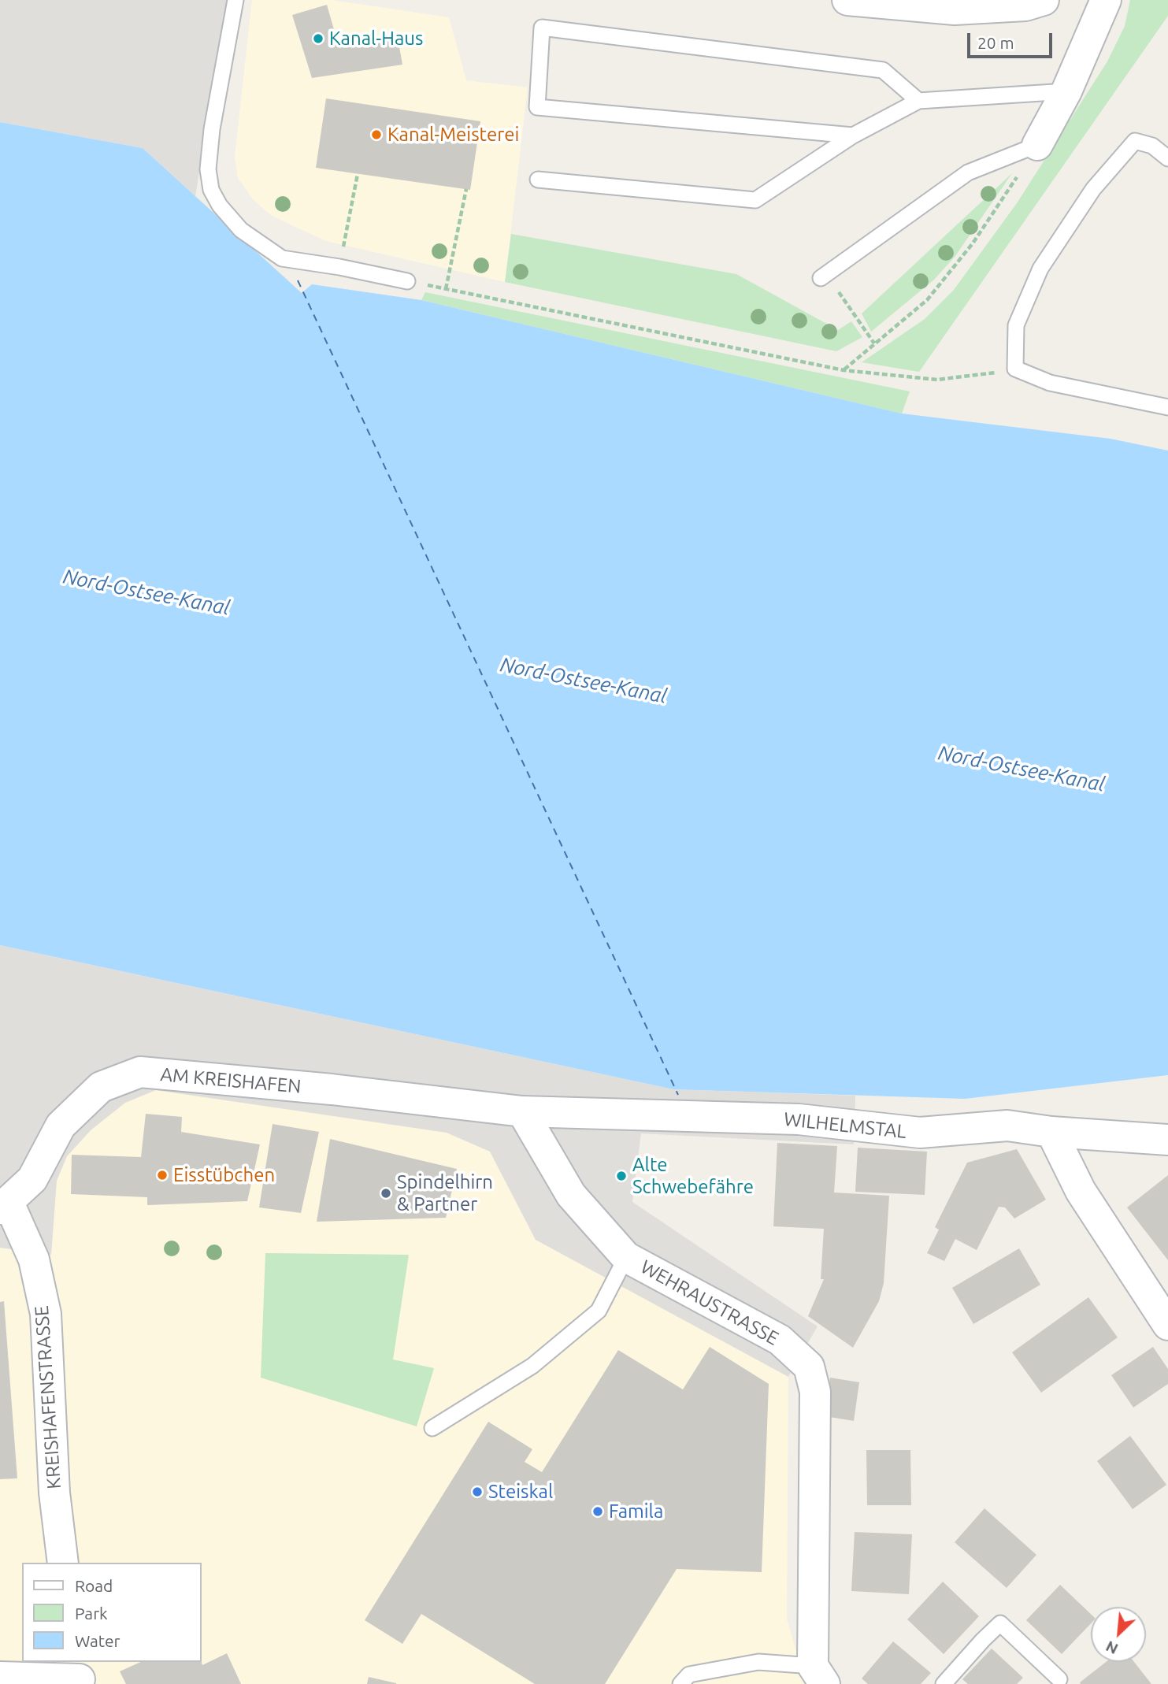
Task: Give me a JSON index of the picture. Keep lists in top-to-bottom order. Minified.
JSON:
{"streets":{"street":["AM KREISHAFEN","WILHELMSTAL","WEHRAUSTRASSE","KREISHAFENSTRASSE"]},"crossings":[["AM KREISHAFEN","WILHELMSTAL"],["AM KREISHAFEN","WEHRAUSTRASSE"],["AM KREISHAFEN","KREISHAFENSTRASSE"],["WILHELMSTAL","WEHRAUSTRASSE"]],"water":["Nord-Ostsee-Kanal"],"places":["Kanal-Haus","Kanal-Meisterei","Eisstübchen","Alte Schwebefähre","Spindelhirn & Partner","Steiskal","Famila"],"legend":["Road","Park","Water"],"scale_bar":"20 m","north":"bottom left"}
